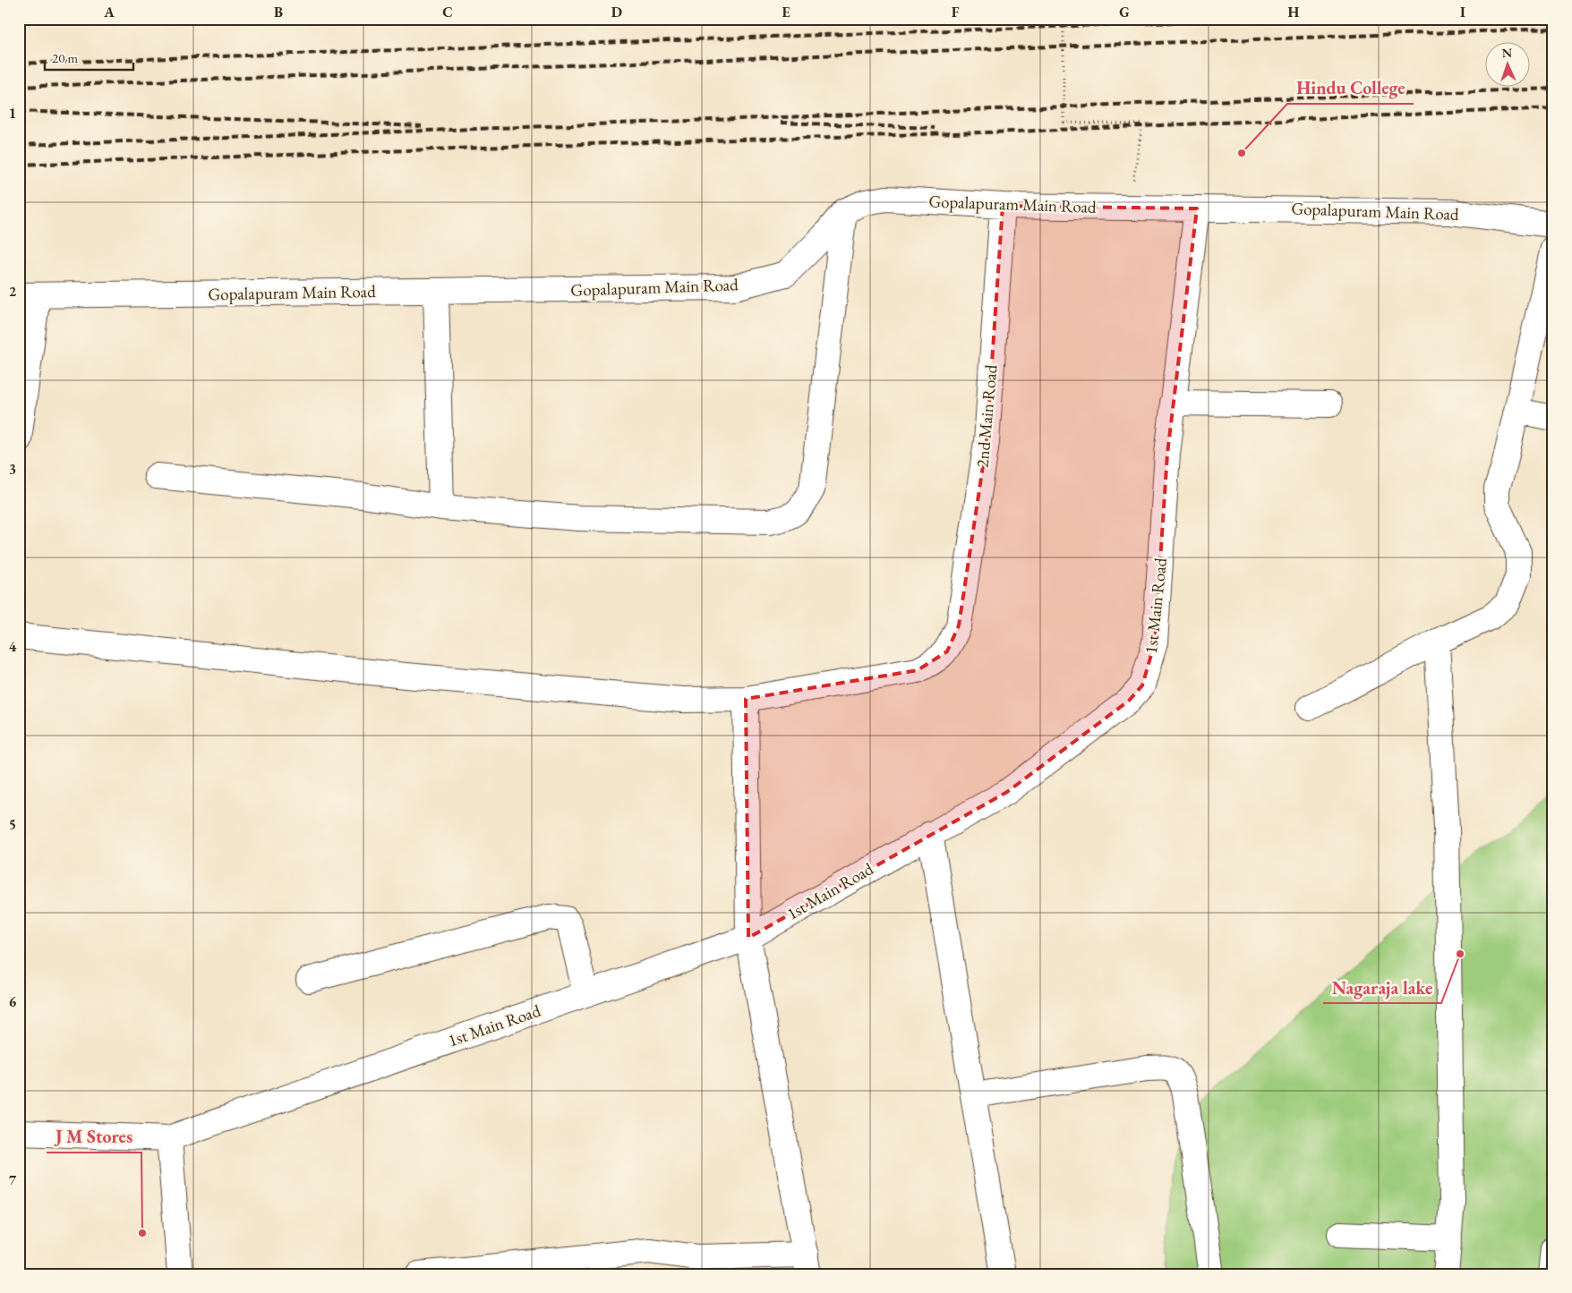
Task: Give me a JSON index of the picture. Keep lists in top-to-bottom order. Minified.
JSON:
{"streets":{"street":["Gopalapuram Main Road","2nd Main Road","1st Main Road"]},"crossings":[["Gopalapuram Main Road","2nd Main Road"],["Gopalapuram Main Road","1st Main Road"]],"places":["Hindu College","Nagaraja lake","J M Stores"],"scale_bar":"20 m","north":"top","grid":{"columns":["A","B","C","D","E","F","G","H","I"],"rows":["1","2","3","4","5","6","7"]}}
